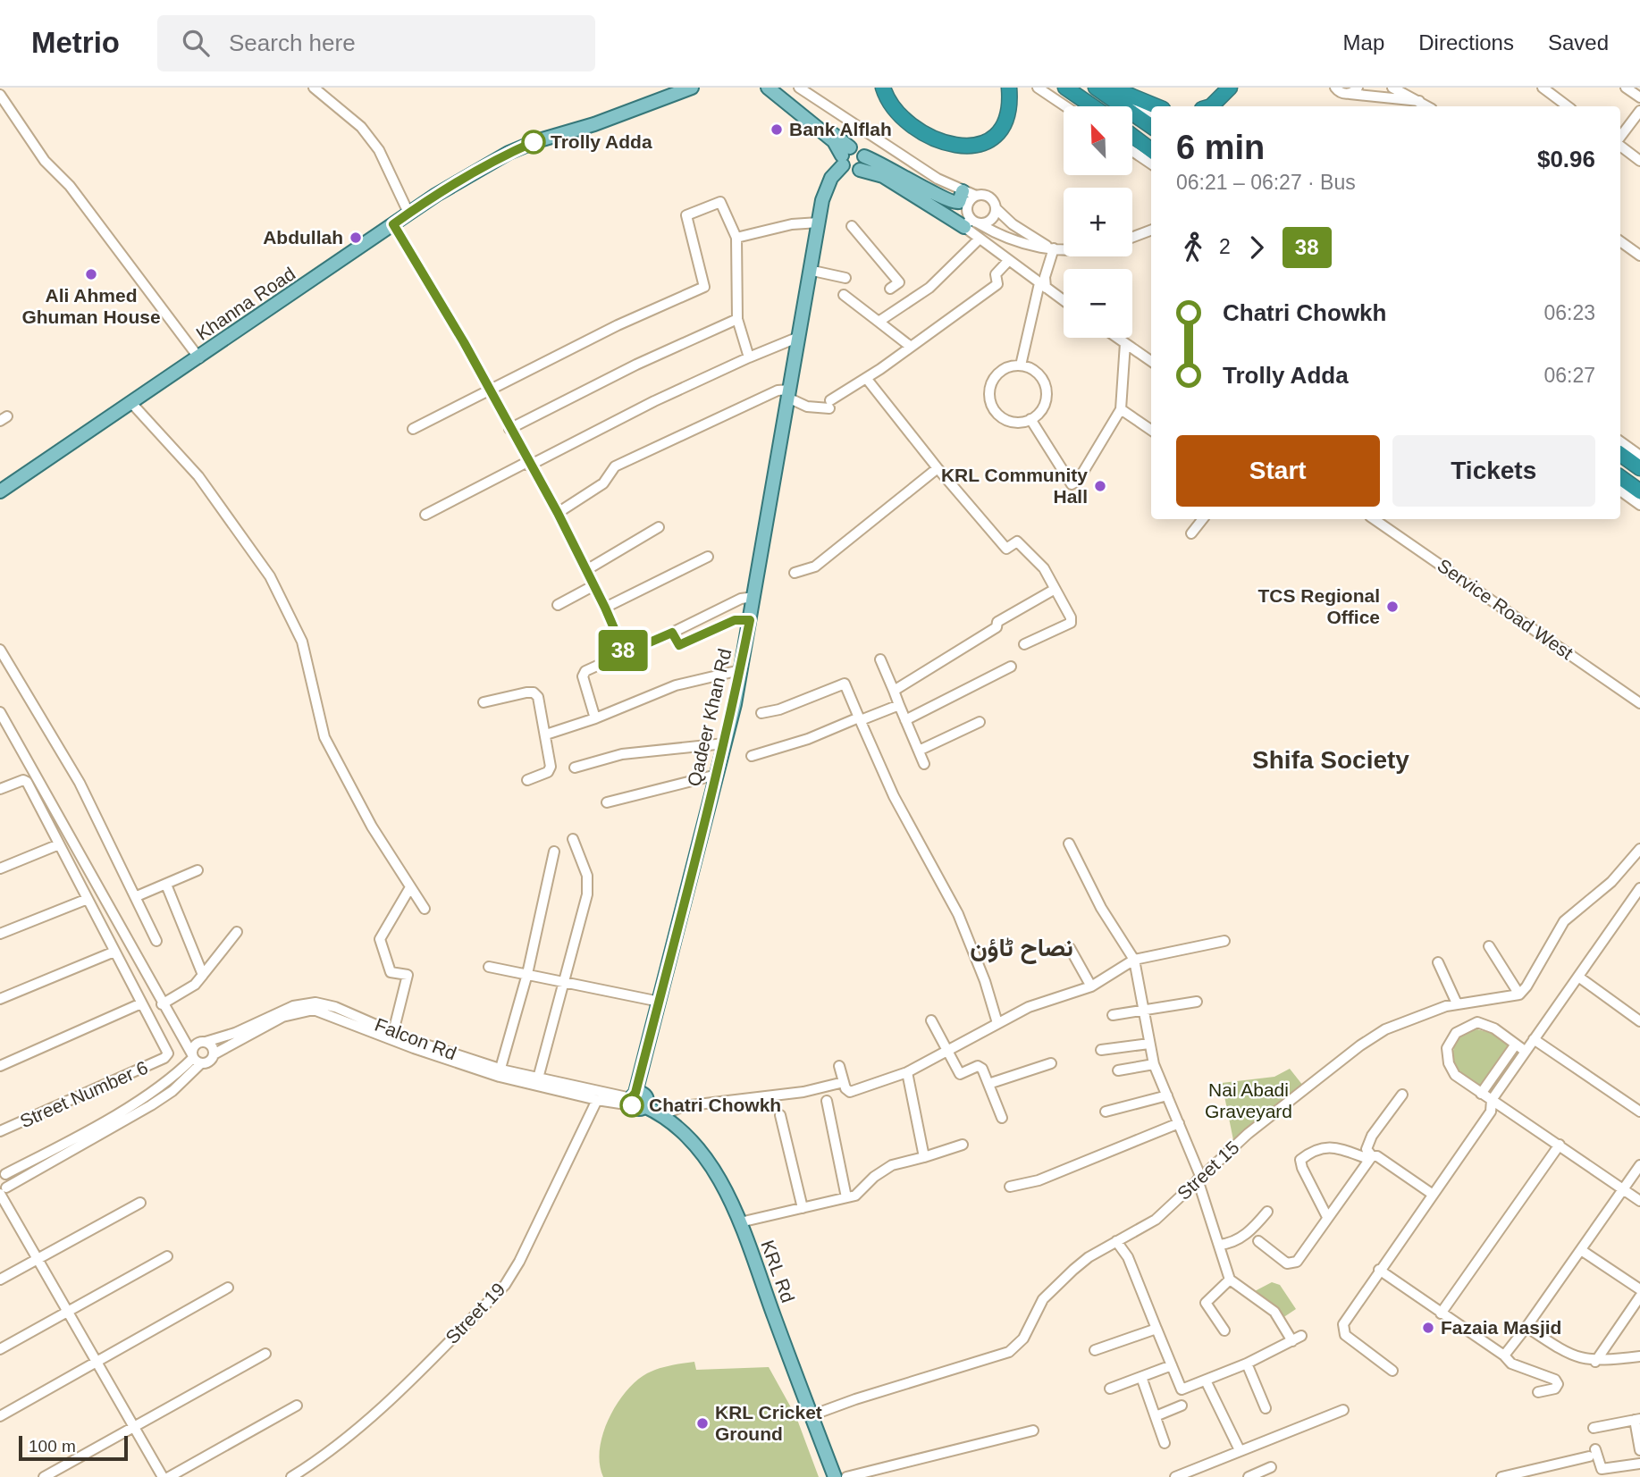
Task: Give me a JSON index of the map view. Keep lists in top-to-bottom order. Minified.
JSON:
{"streets":{"main road":["Khanna Road","Qadeer Khan Rd","KRL Rd"],"street":["Service Road West","Falcon Rd","Street Number 6","Street 15","Street 19"]},"crossings":[["Qadeer Khan Rd","Falcon Rd"],["Qadeer Khan Rd","KRL Rd"],["Falcon Rd","KRL Rd"],["Falcon Rd","Street 19"],["Street 15","KRL Rd"]],"districts":["Shifa Society","نصاح ٹاؤن"],"parks":["Nai Abadi Graveyard"],"places":["Bank Alflah","Trolly Adda","Abdullah","Ali Ahmed Ghuman House","KRL Community Hall","TCS Regional Office","Chatri Chowkh","Fazaia Masjid","KRL Cricket Ground"],"lines":["bus line 38"],"scale_bar":"100 m","north":"top left","page":{"header":"Metrio","search":"Search here","nav":["Map","Directions","Saved"],"on_map":"38","map_buttons":["+","−"],"heading":["6 min","06:21 – 06:27 · Bus","$0.96"],"legs":["2","38"],"list":[{"name":"Chatri Chowkh","value":"06:23"},{"name":"Trolly Adda","value":"06:27"}],"buttons":["Start","Tickets"],"scale":"100 m"}}
